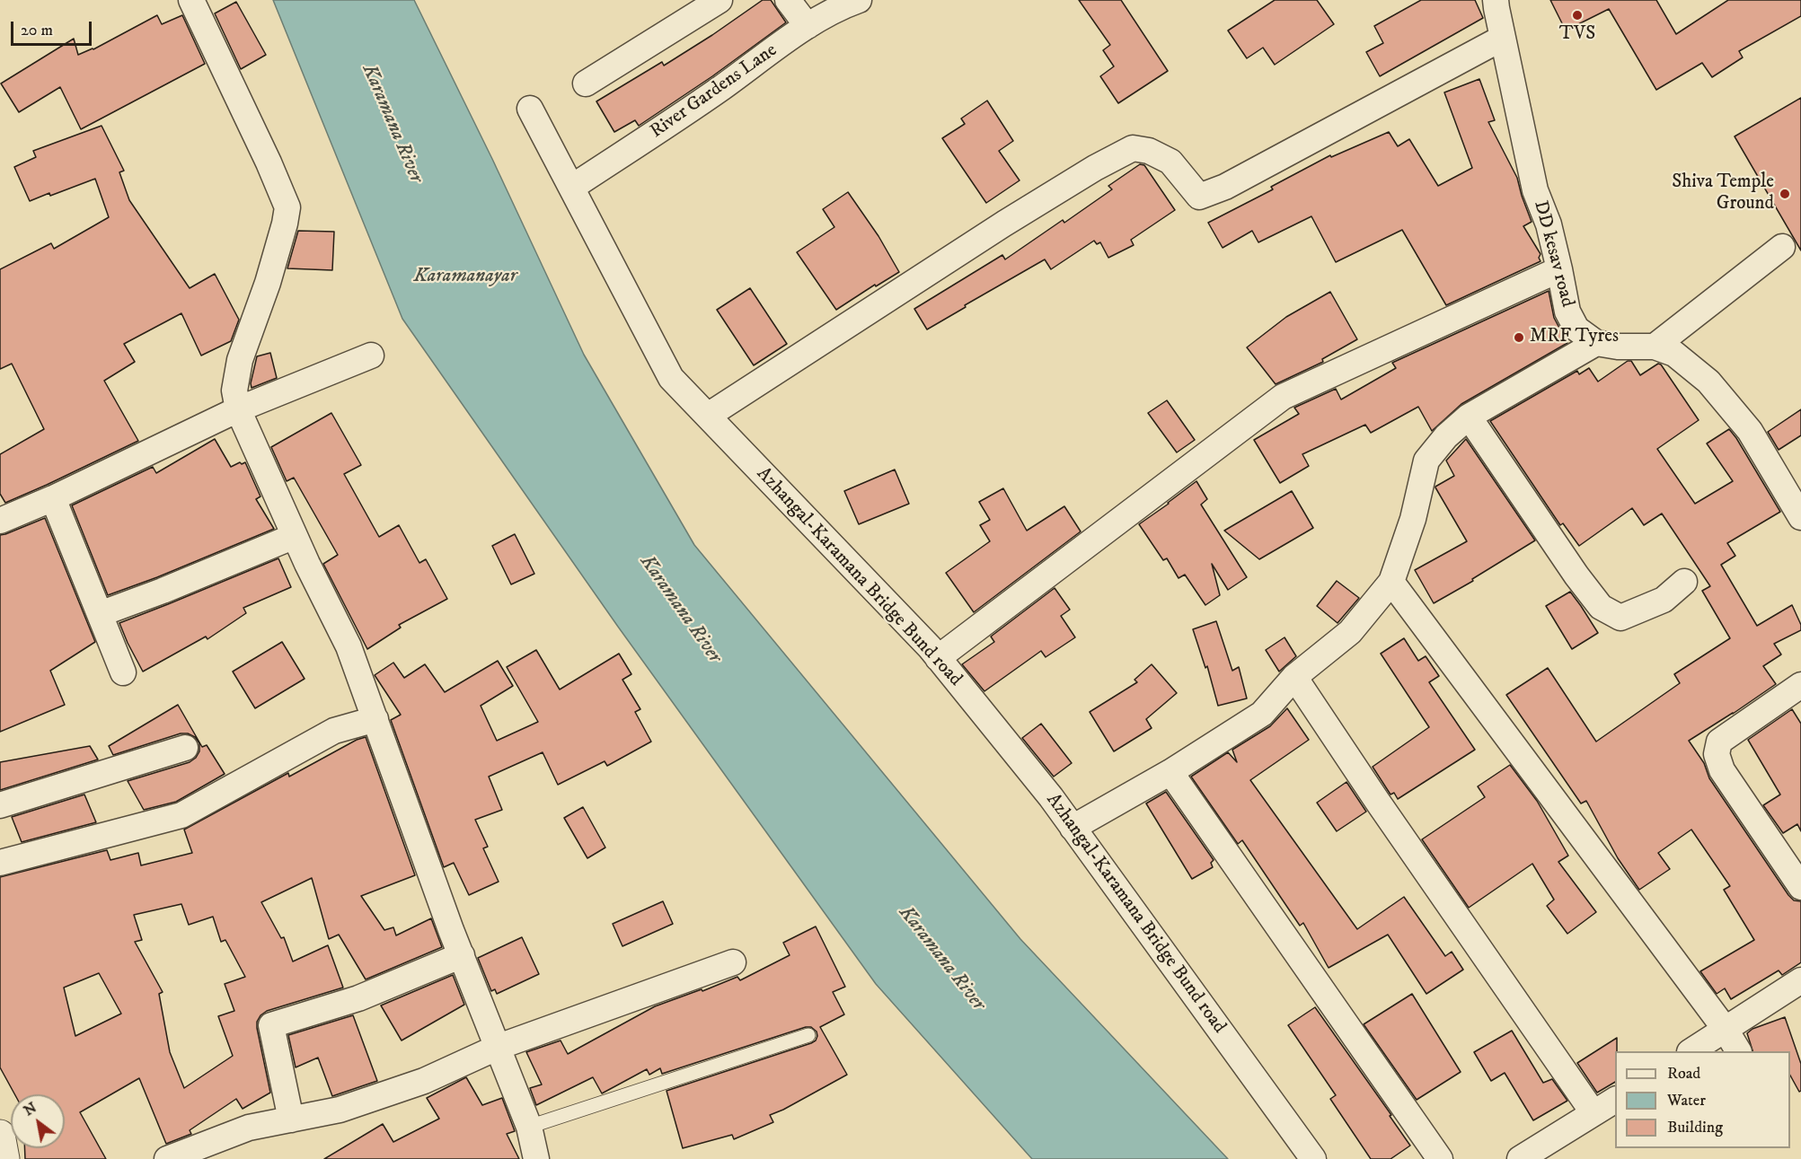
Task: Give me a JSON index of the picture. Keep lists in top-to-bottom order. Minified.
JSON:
{"streets":{"street":["River Gardens Lane","DD kesav road","Azhangal-Karamana Bridge Bund road"]},"crossings":[["River Gardens Lane","Azhangal-Karamana Bridge Bund road"]],"water":["Karamana River","Karamanayar"],"places":["TVS","Shiva Temple Ground","MRF Tyres"],"legend":["Road","Water","Building"],"scale_bar":"20 m","north":"top left"}
